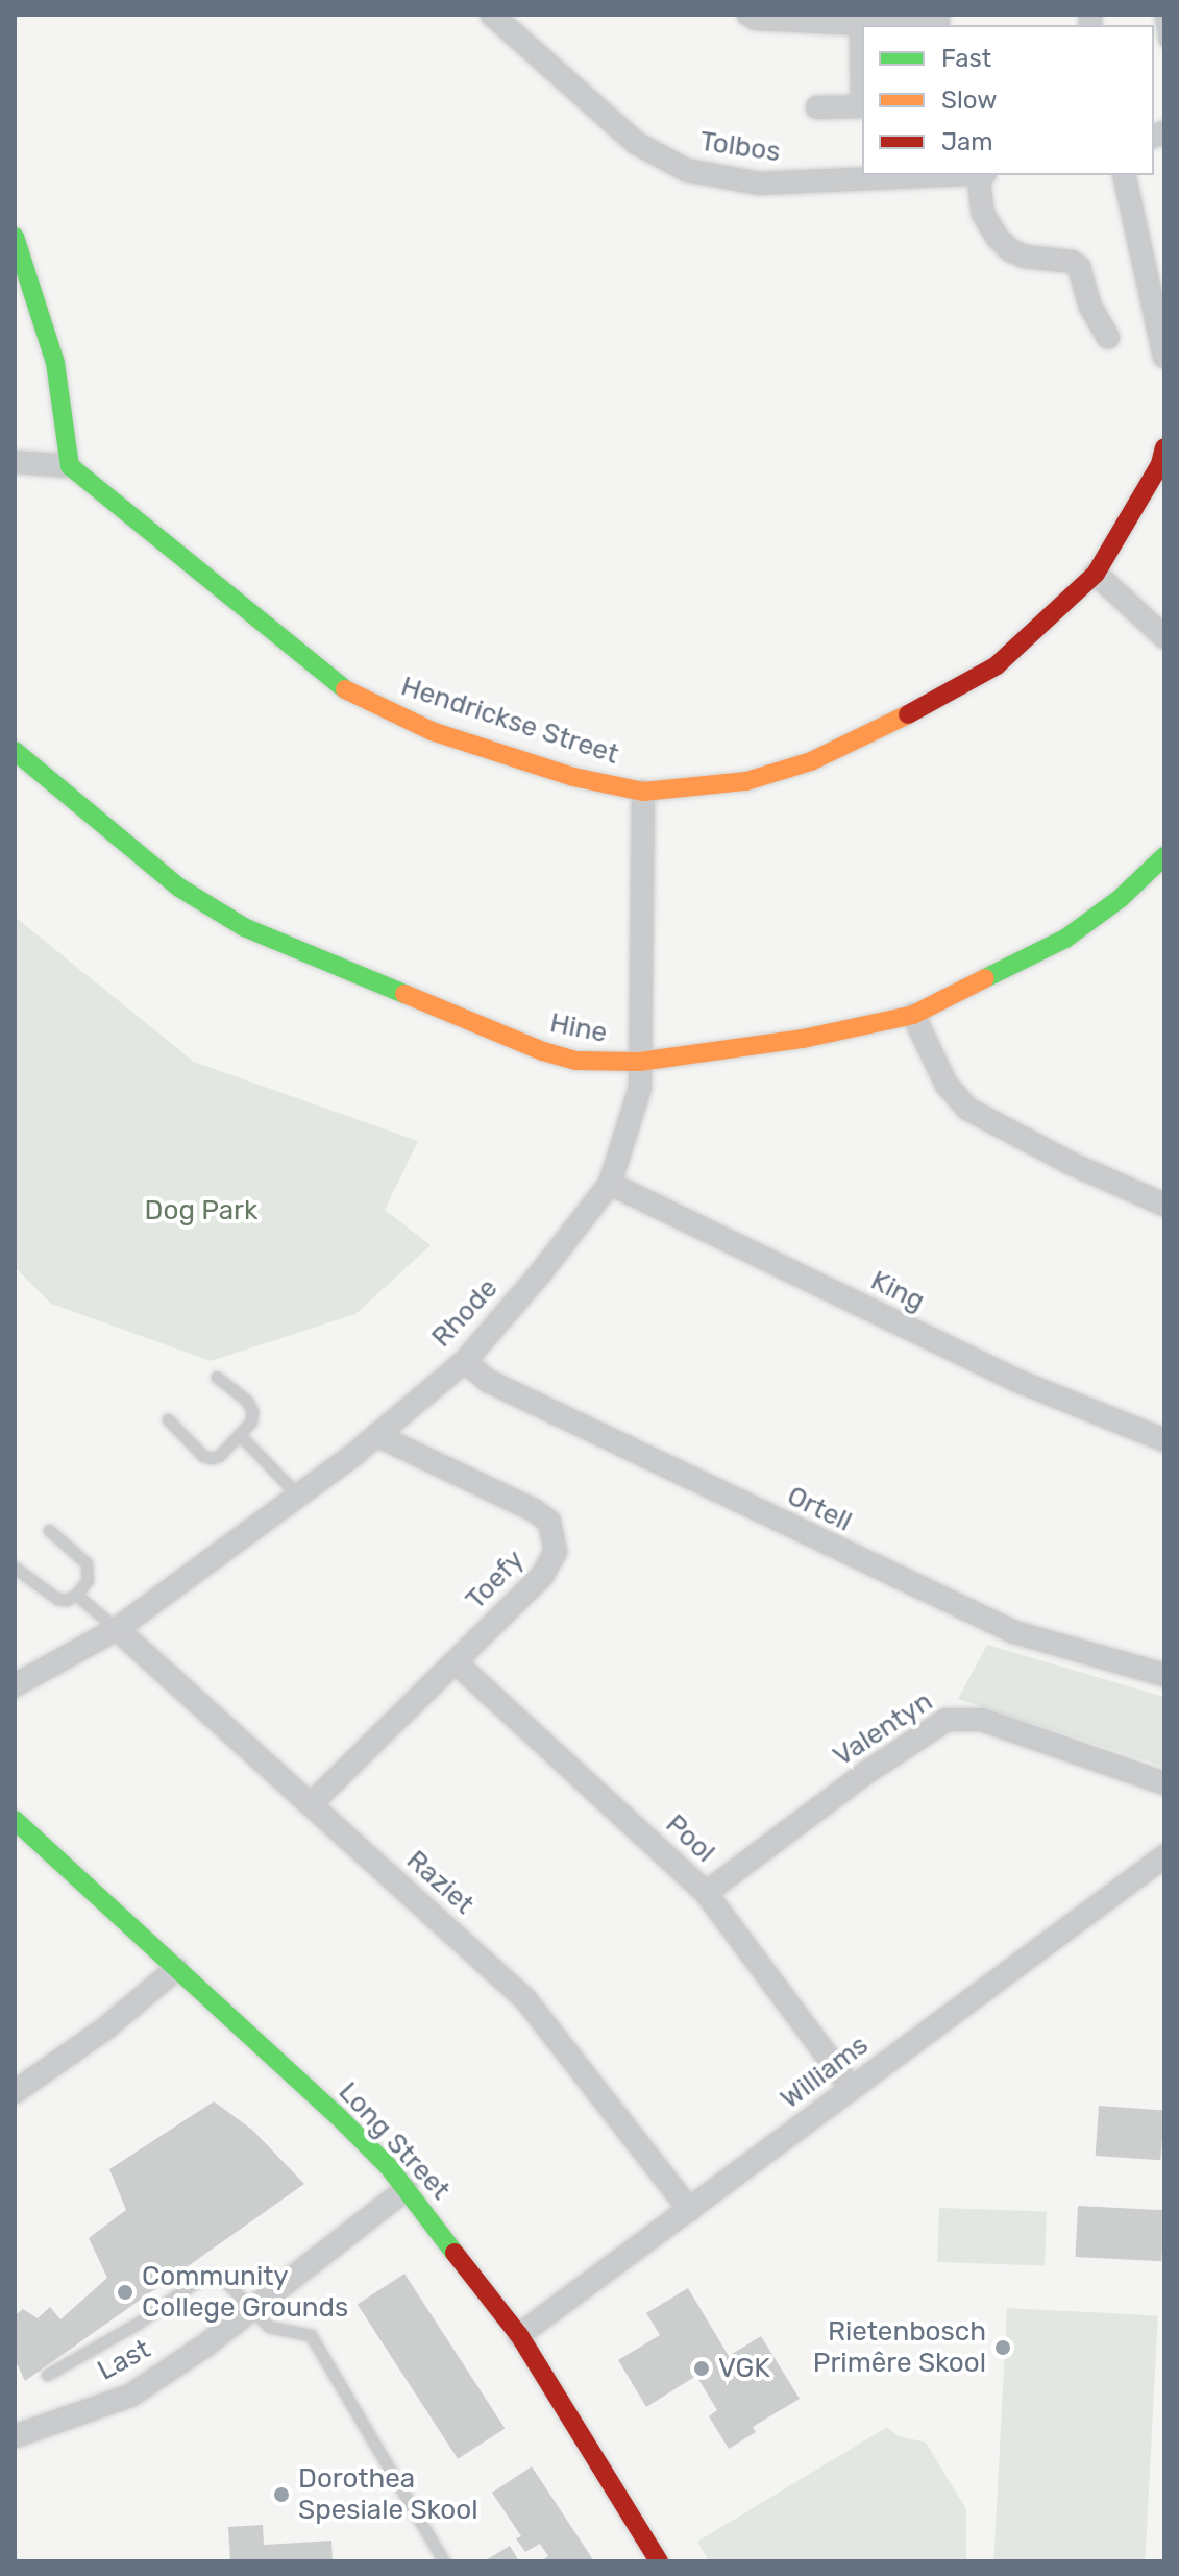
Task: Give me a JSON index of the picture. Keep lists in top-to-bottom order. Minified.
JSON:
{"streets":{"street":["Tolbos","Hendrickse Street","Hine","King","Rhode","Ortell","Toefy","Valentyn","Pool","Raziet","Williams","Long Street","Last"]},"crossings":[["Hendrickse Street","Rhode"],["Hine","Rhode"],["King","Rhode"],["Rhode","Ortell"],["Rhode","Toefy"],["Rhode","Raziet"],["Toefy","Pool"],["Toefy","Raziet"],["Valentyn","Pool"],["Pool","Williams"],["Raziet","Williams"],["Williams","Long Street"],["Long Street","Last"]],"parks":["Dog Park"],"places":["Community College Grounds","Rietenbosch Primêre Skool","VGK","Dorothea Spesiale Skool"],"legend":["Fast","Slow","Jam"]}
